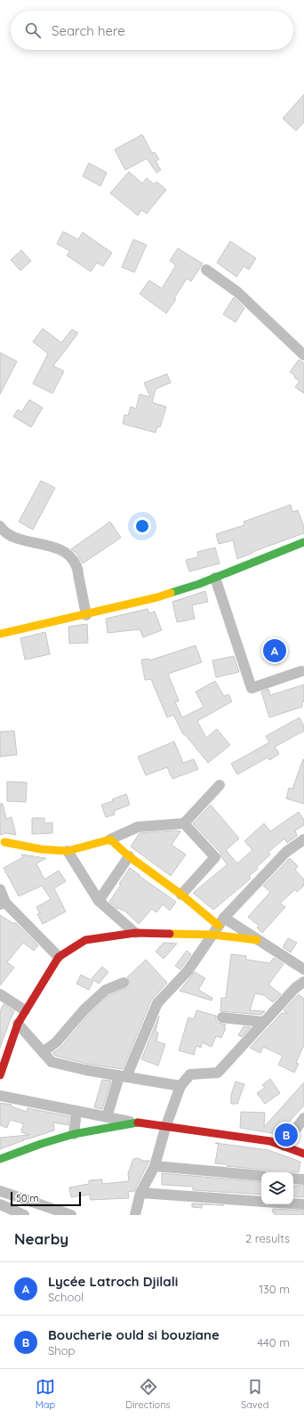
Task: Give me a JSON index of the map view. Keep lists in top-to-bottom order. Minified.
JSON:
{"scale_bar":"50 m","page":{"search":"Search here","pins":["A","B"],"scale":"50 m","heading":["Nearby","2 results"],"list":[{"mark":"A","name":"Lycée Latroch Djilali","note":"School","value":"130 m"},{"mark":"B","name":"Boucherie ould si bouziane","note":"Shop","value":"440 m"}],"nav":["Map","Directions","Saved"]}}
